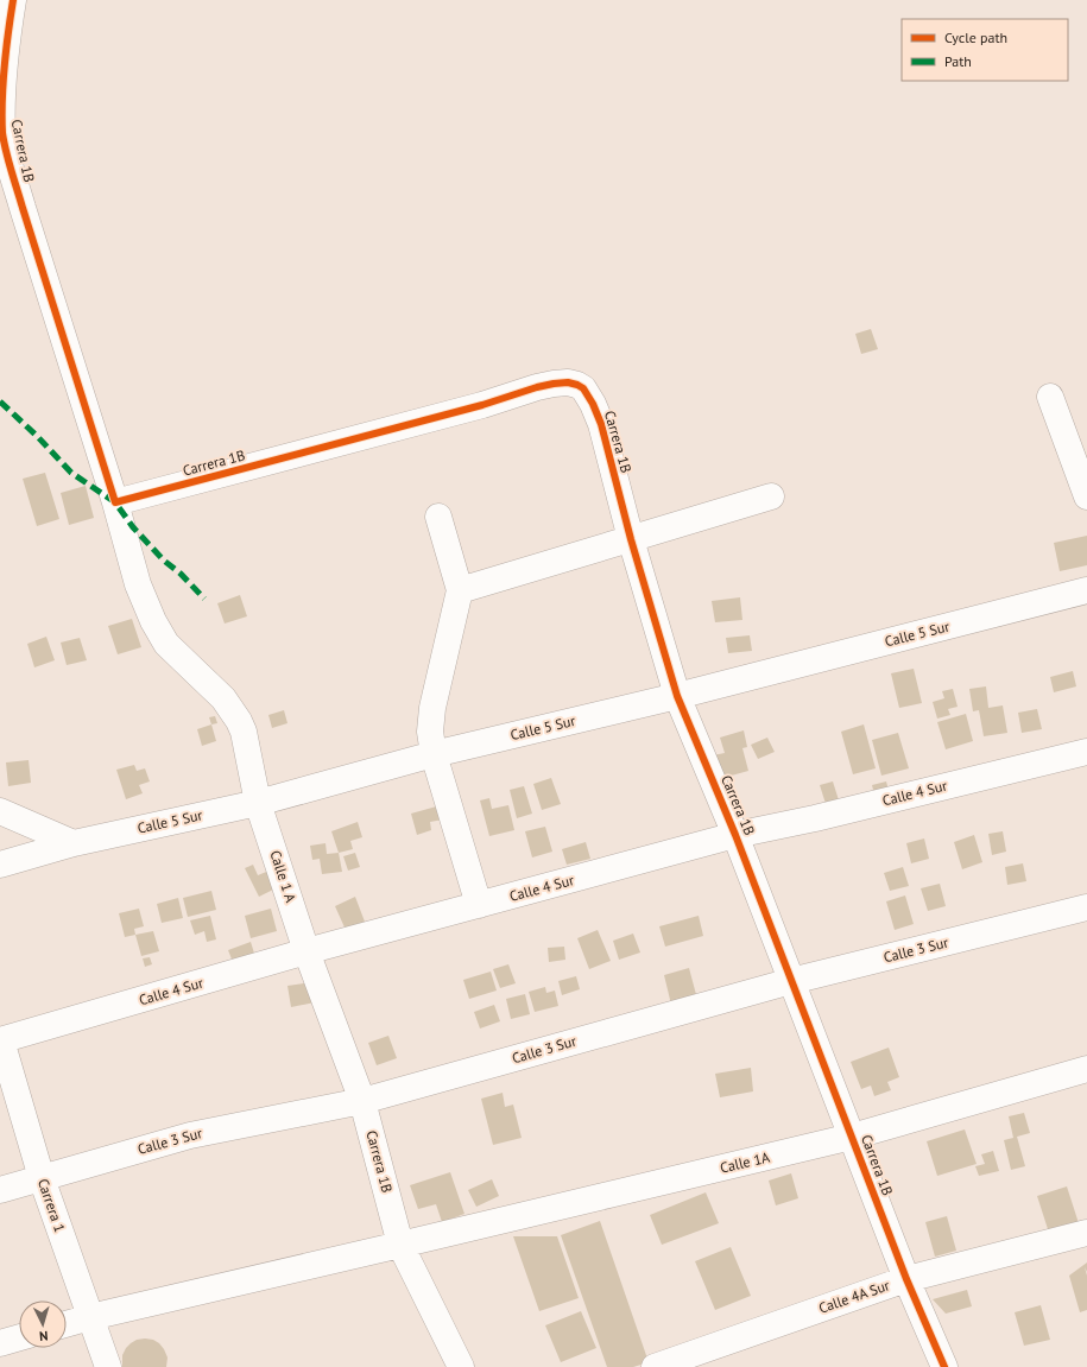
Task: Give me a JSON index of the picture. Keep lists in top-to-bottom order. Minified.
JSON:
{"streets":{"street":["Carrera 1B","Calle 5 Sur","Calle 4 Sur","Calle 1 A","Calle 3 Sur","Calle 1A","Carrera 1","Calle 4A Sur"]},"crossings":[["Carrera 1B","Calle 5 Sur"],["Carrera 1B","Calle 4 Sur"],["Carrera 1B","Calle 1 A"],["Carrera 1B","Calle 3 Sur"],["Carrera 1B","Calle 1A"],["Carrera 1B","Calle 4A Sur"],["Calle 5 Sur","Calle 1 A"],["Calle 4 Sur","Calle 1 A"],["Calle 4 Sur","Carrera 1"],["Calle 3 Sur","Carrera 1"],["Calle 1A","Carrera 1"]],"legend":["Cycle path","Path"],"north":"bottom"}
